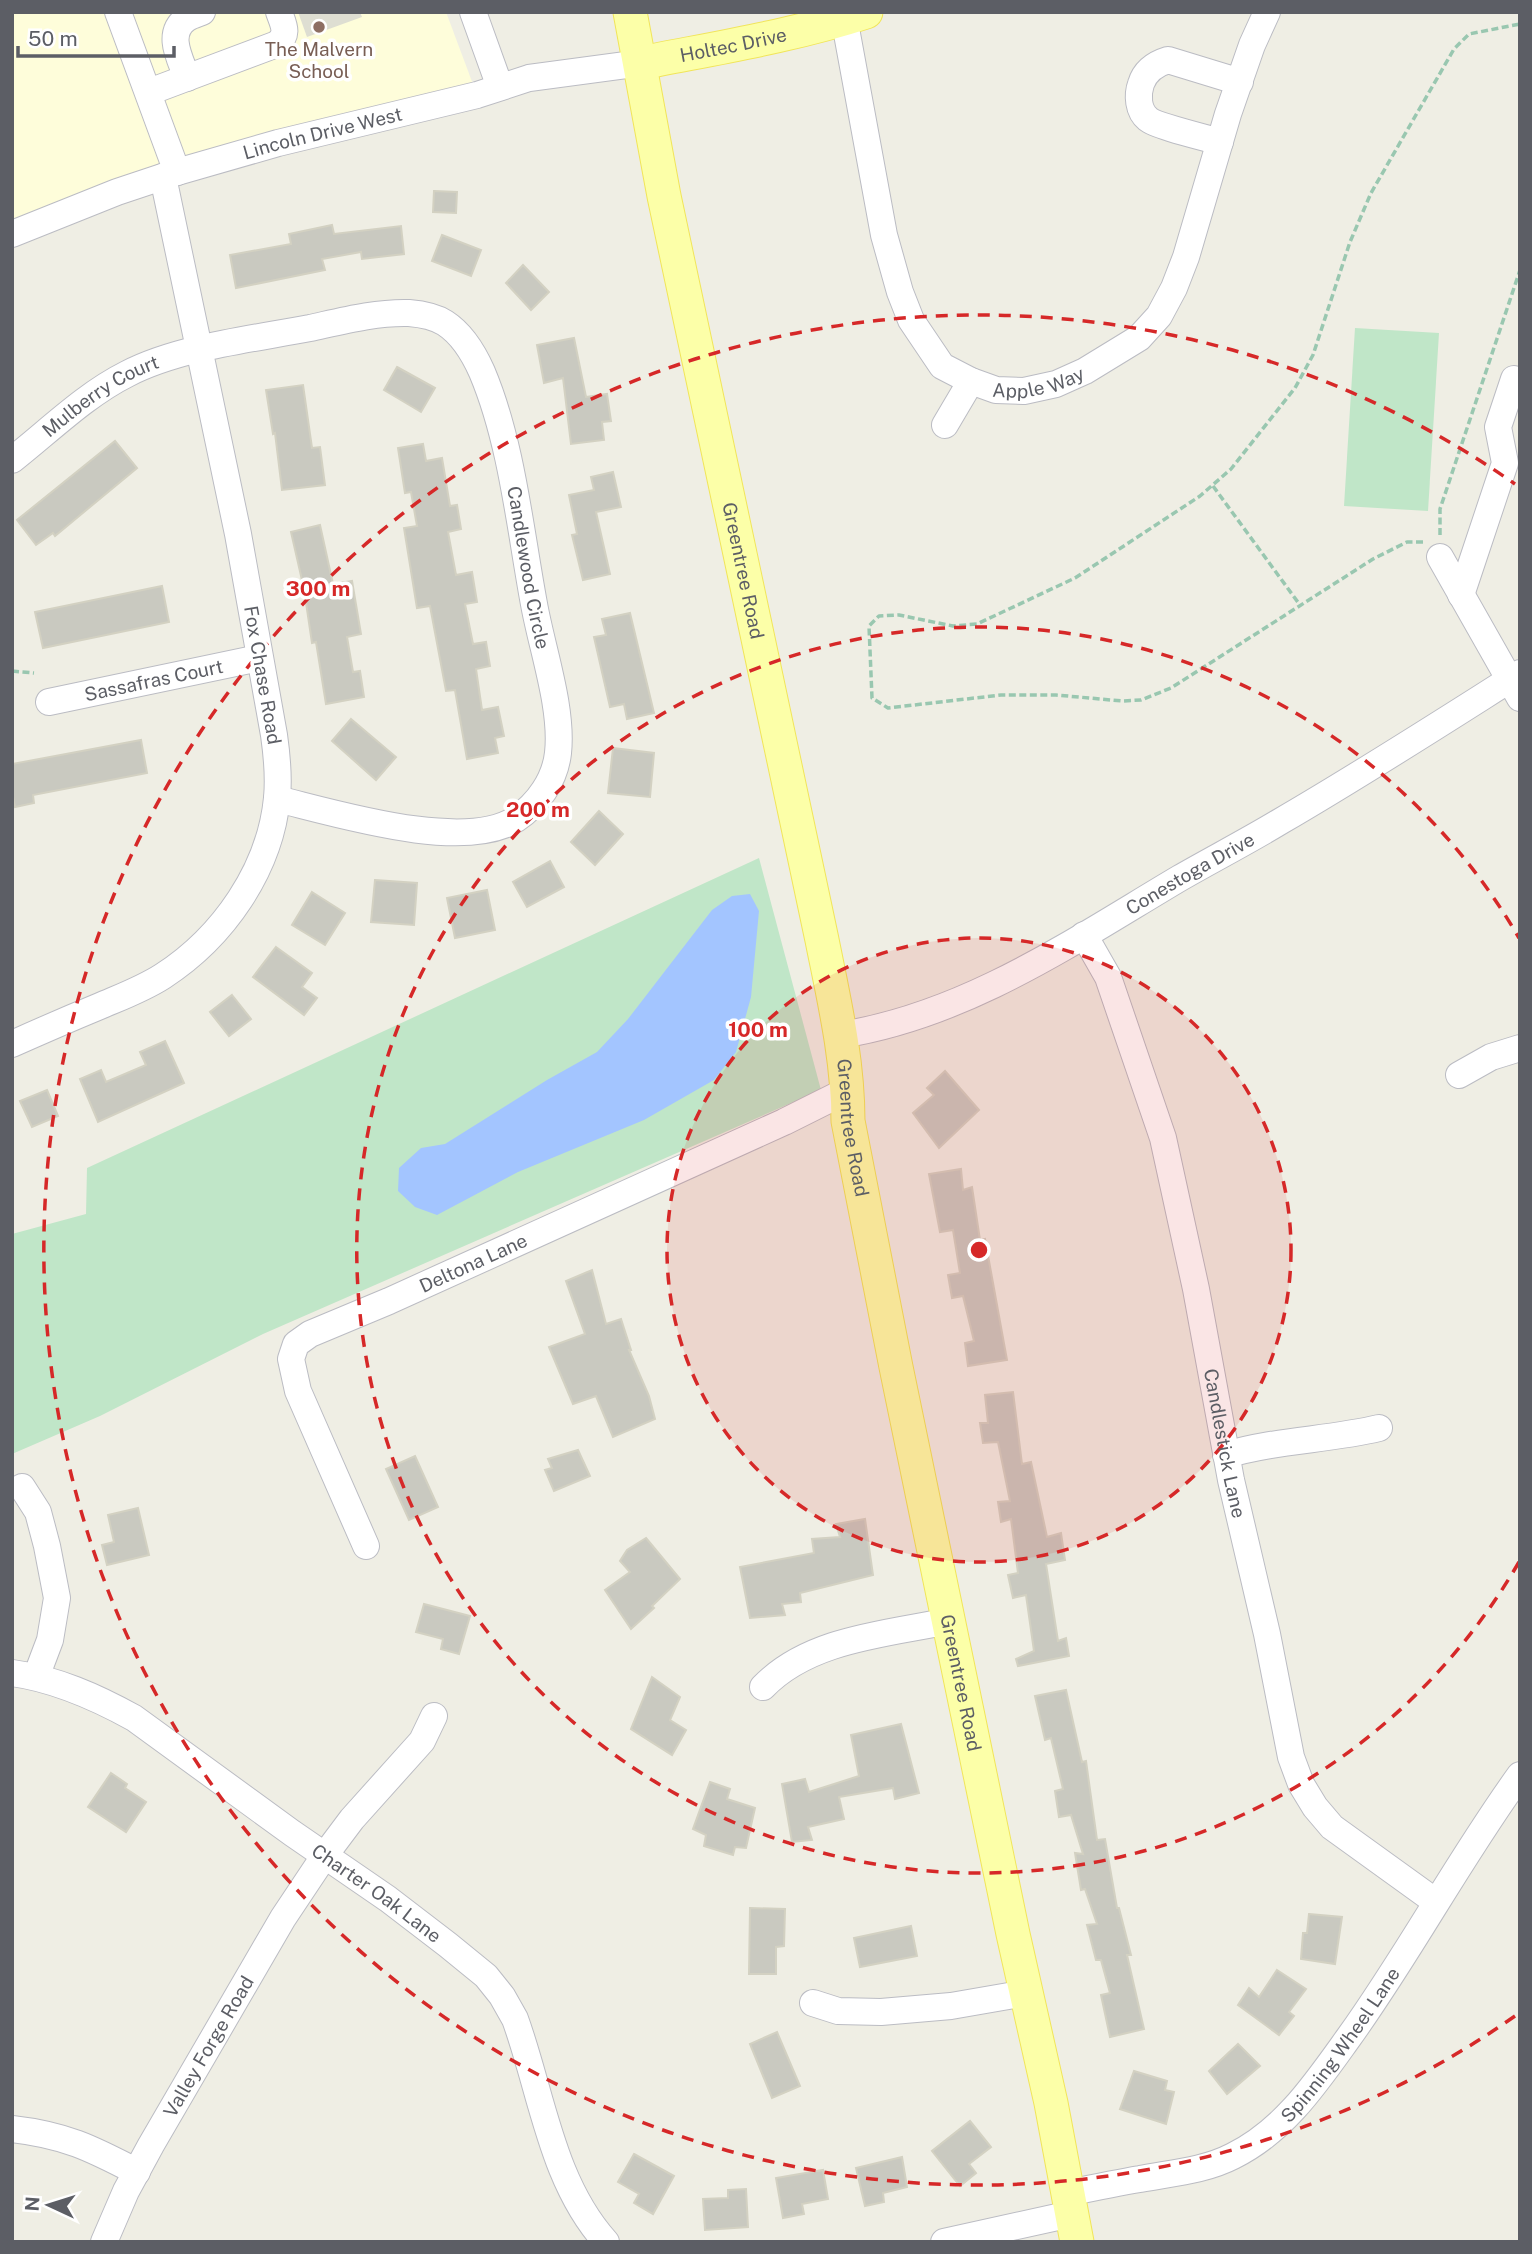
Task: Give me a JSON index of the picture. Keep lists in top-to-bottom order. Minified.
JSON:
{"streets":{"main road":["Holtec Drive","Greentree Road"],"street":["Lincoln Drive West","Apple Way","Mulberry Court","Candlewood Circle","Fox Chase Road","Sassafras Court","Conestoga Drive","Deltona Lane","Candlestick Lane","Charter Oak Lane","Valley Forge Road","Spinning Wheel Lane"]},"crossings":[["Holtec Drive","Lincoln Drive West"],["Holtec Drive","Apple Way"],["Holtec Drive","Greentree Road"],["Lincoln Drive West","Greentree Road"],["Lincoln Drive West","Fox Chase Road"],["Mulberry Court","Candlewood Circle"],["Mulberry Court","Fox Chase Road"],["Candlewood Circle","Fox Chase Road"],["Greentree Road","Conestoga Drive"],["Greentree Road","Deltona Lane"],["Greentree Road","Spinning Wheel Lane"],["Fox Chase Road","Sassafras Court"],["Conestoga Drive","Candlestick Lane"],["Candlestick Lane","Spinning Wheel Lane"],["Charter Oak Lane","Valley Forge Road"]],"places":["The Malvern School"],"scale_bar":"50 m","north":"left","rings":["300 m","200 m","100 m"]}
